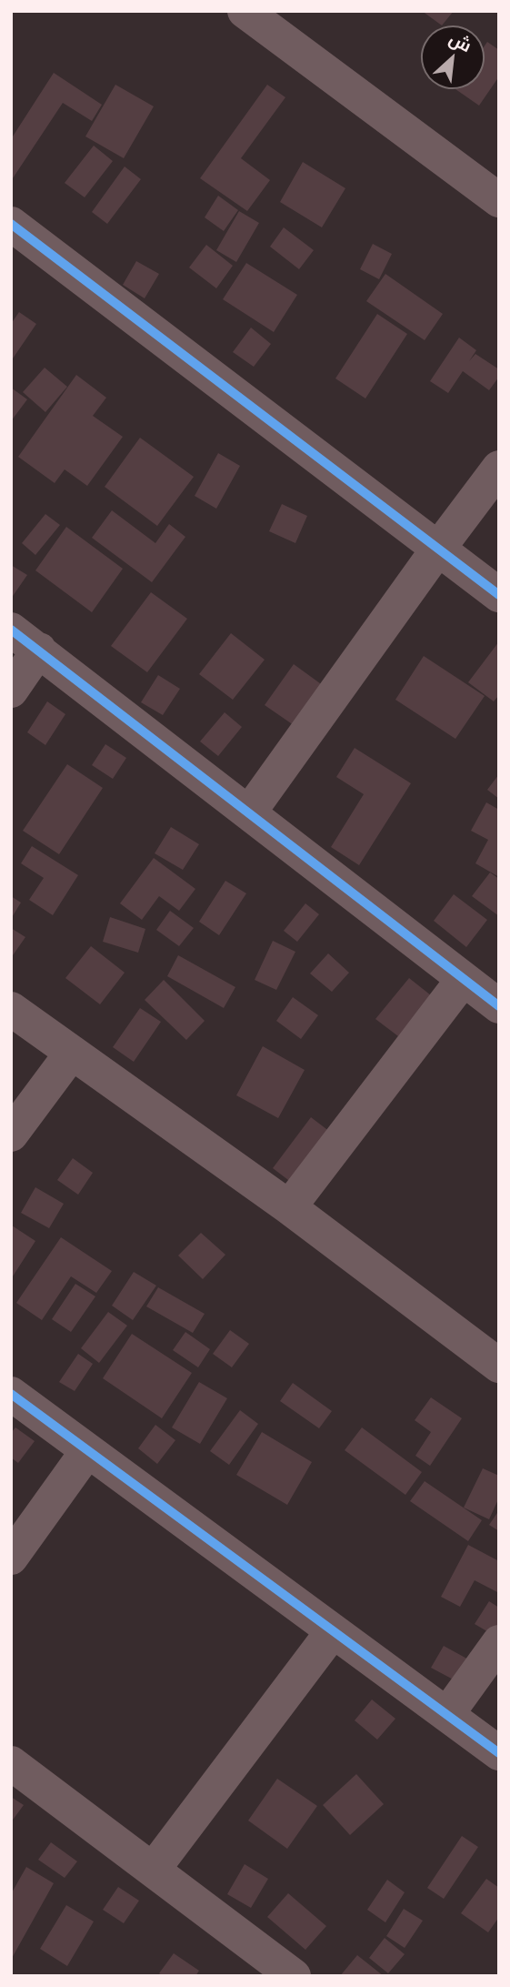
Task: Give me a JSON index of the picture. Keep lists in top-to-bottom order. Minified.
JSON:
{"north":"top right"}
